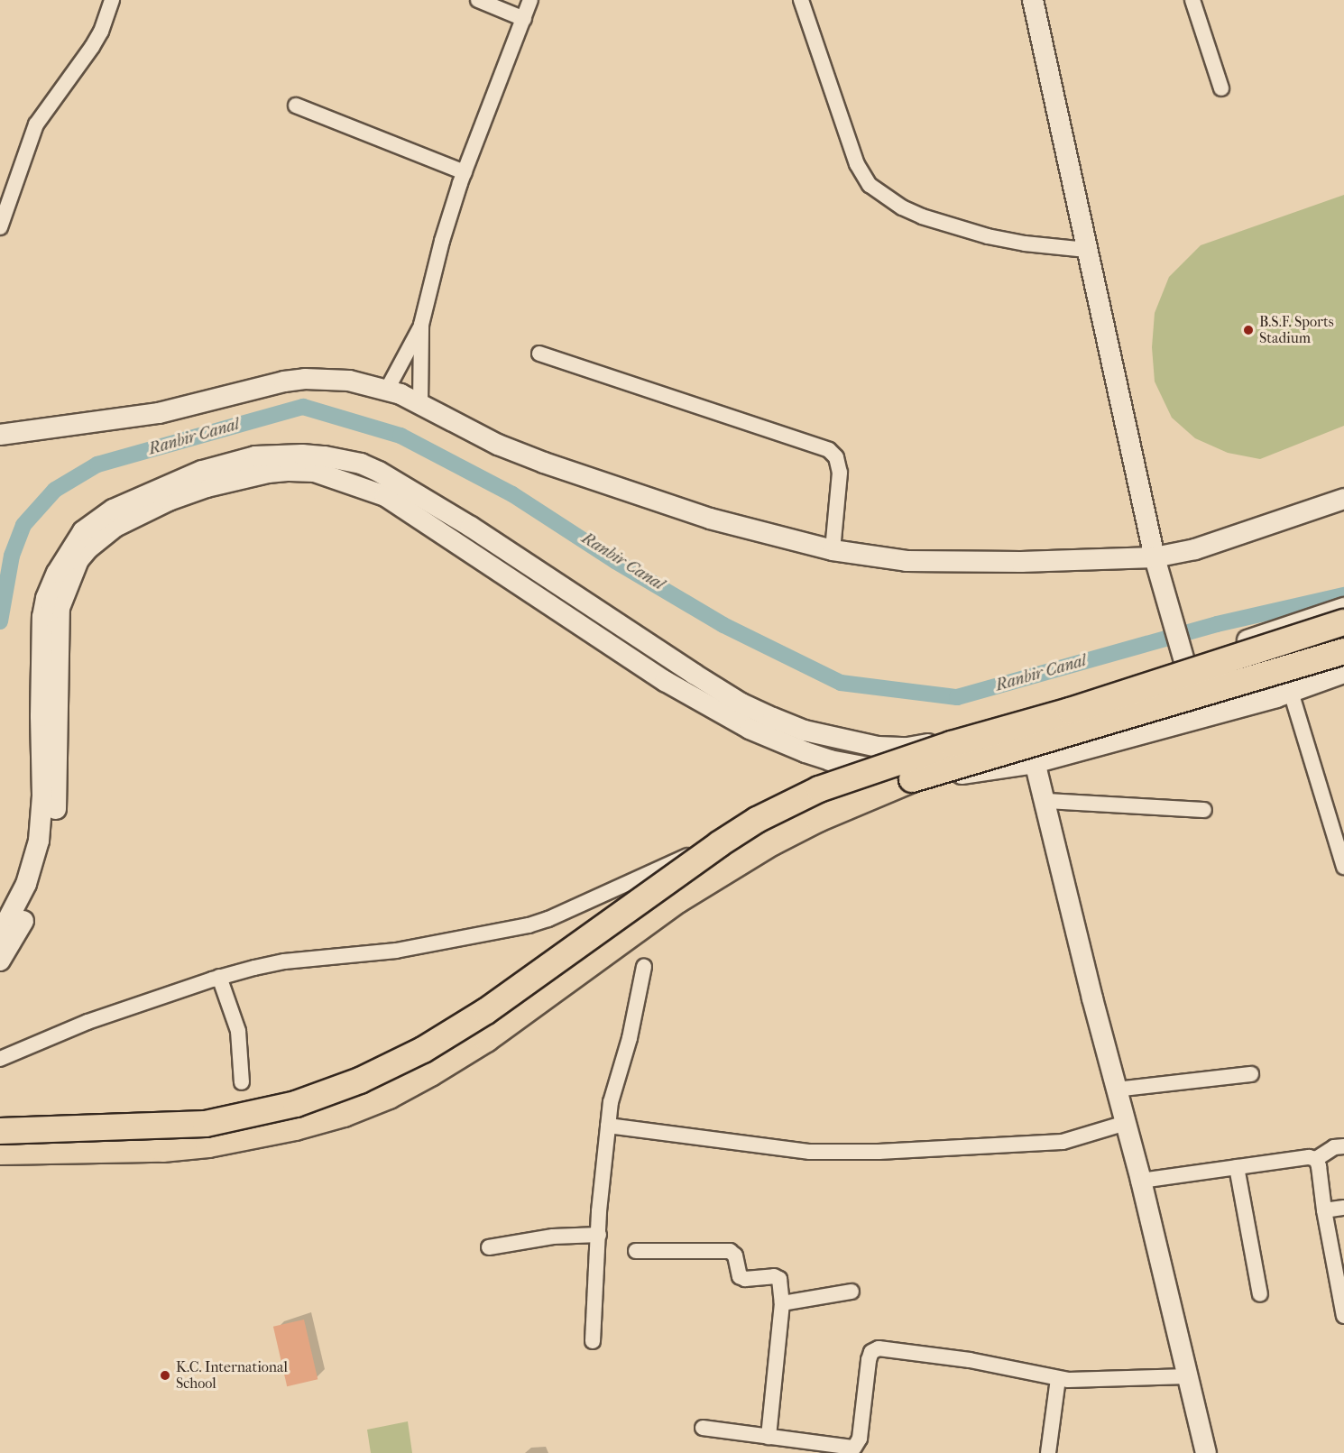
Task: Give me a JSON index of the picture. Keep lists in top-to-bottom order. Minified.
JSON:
{"water":["Ranbir Canal"],"places":["B.S.F. Sports Stadium","K.C. International School"]}
